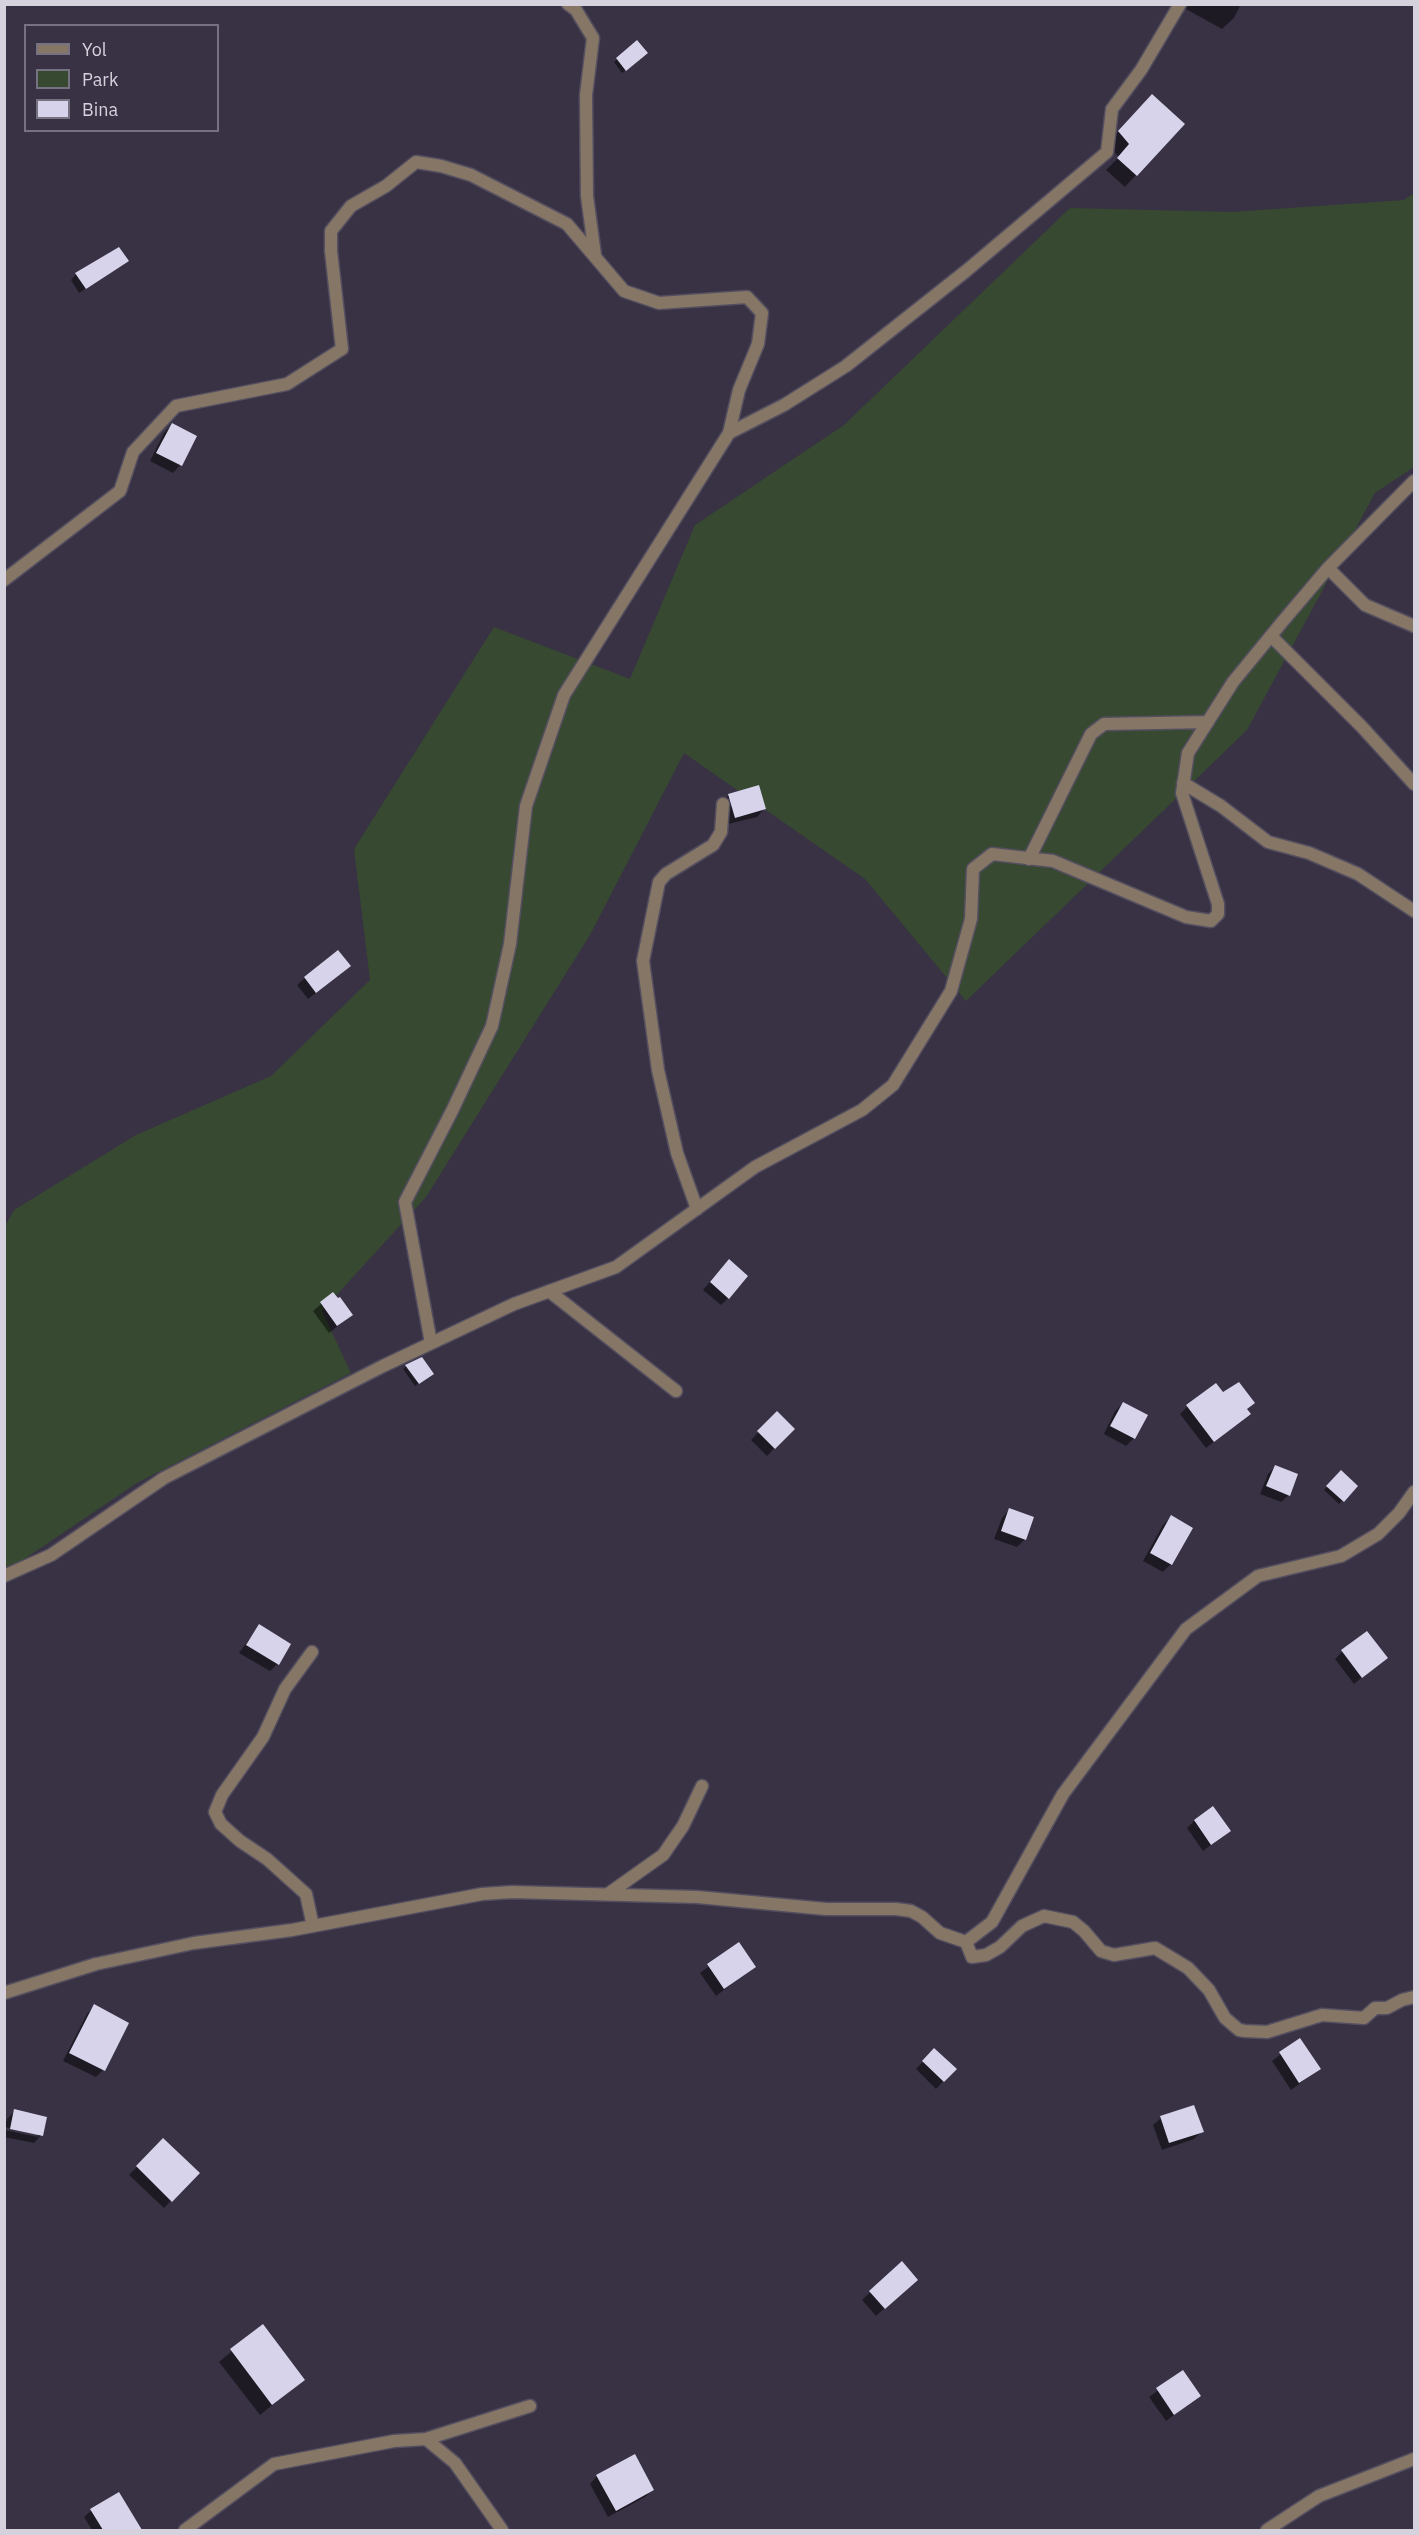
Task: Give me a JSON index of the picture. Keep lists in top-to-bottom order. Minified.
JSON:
{"legend":["Yol","Park","Bina"]}
